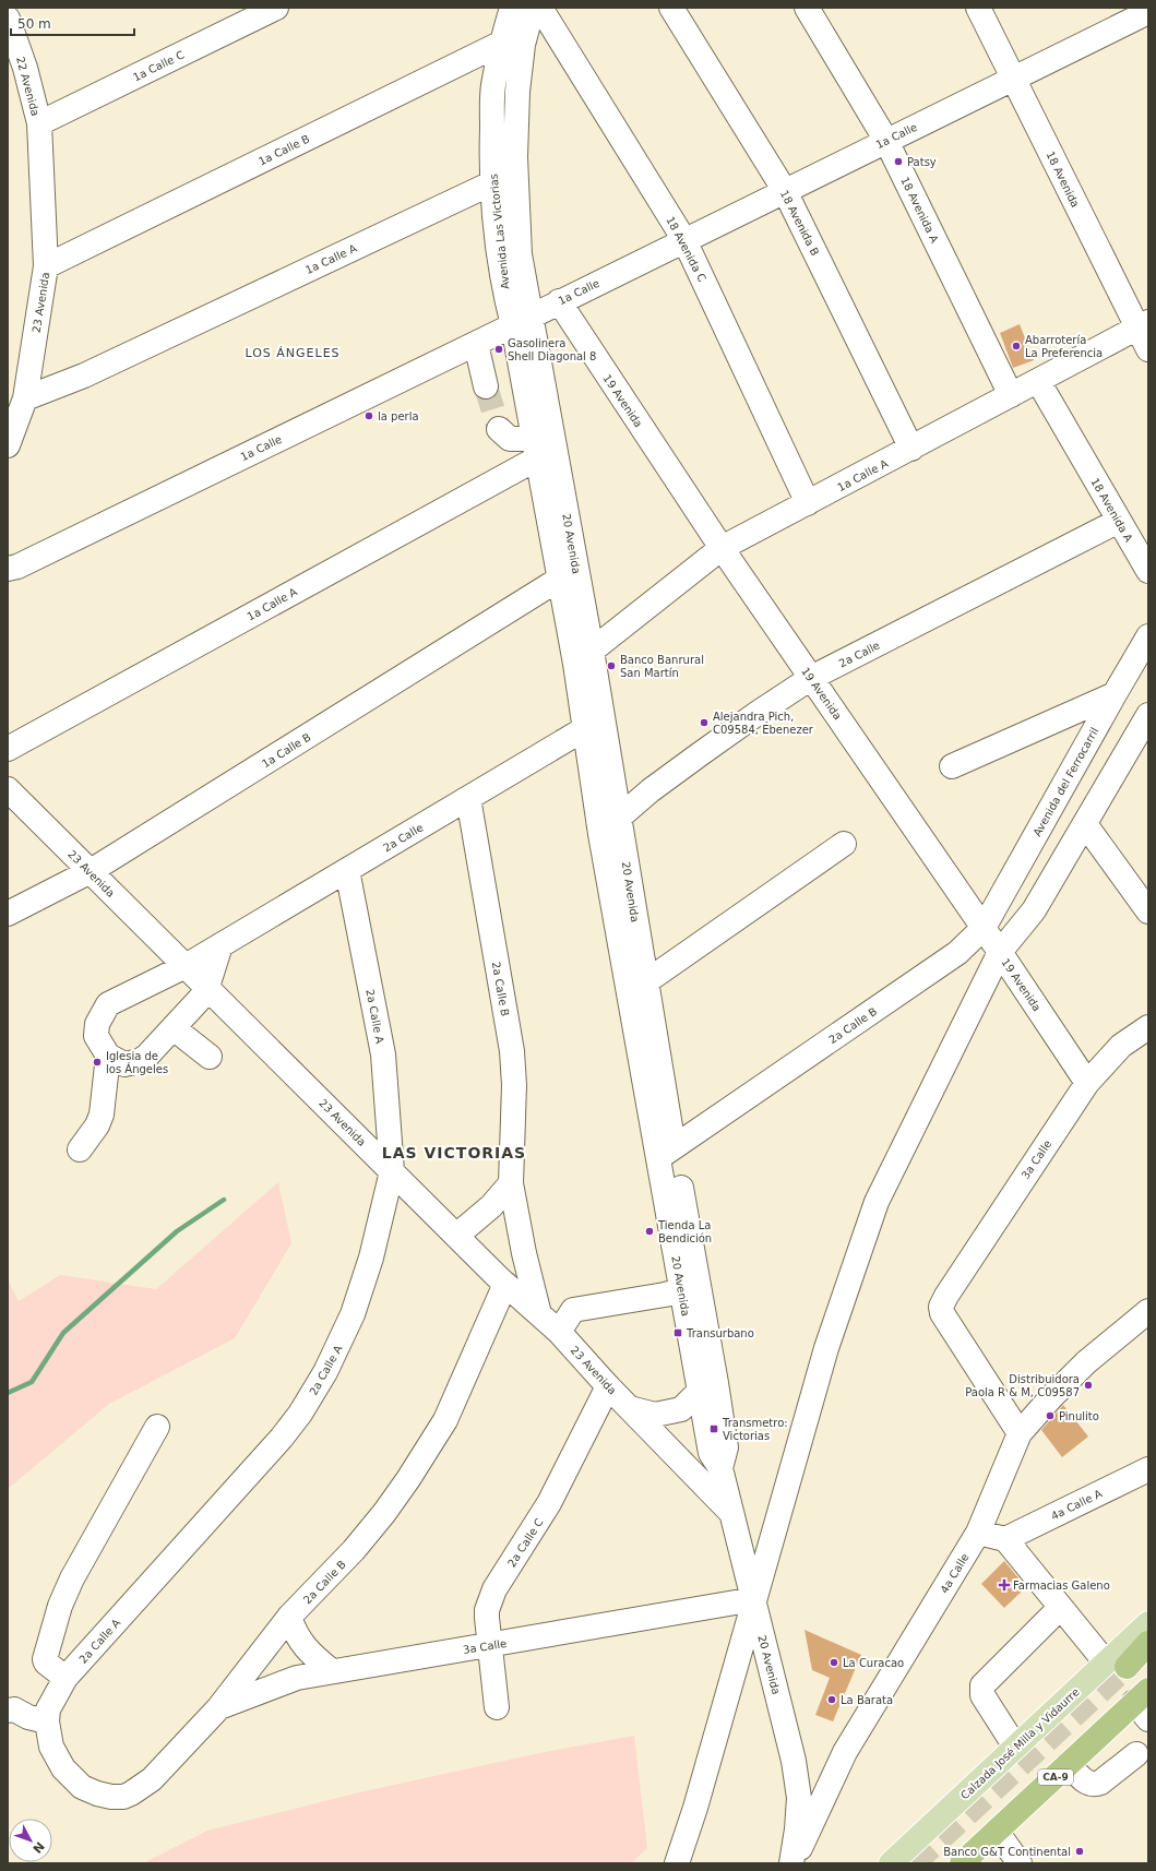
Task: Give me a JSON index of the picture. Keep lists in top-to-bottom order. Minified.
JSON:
{"streets":{"highway":["Calzada José Milla y Vidaurre","CA-9"],"street":["1a Calle C","22 Avenida","1a Calle","1a Calle B","18 Avenida","18 Avenida A","18 Avenida B","Avenida Las Victorias","18 Avenida C","1a Calle A","23 Avenida","19 Avenida","20 Avenida","2a Calle","Avenida del Ferrocarril","2a Calle B","2a Calle A","3a Calle","4a Calle A","2a Calle C","4a Calle"]},"crossings":[["1a Calle C","22 Avenida"],["22 Avenida","23 Avenida"],["1a Calle","18 Avenida"],["1a Calle","18 Avenida A"],["1a Calle","18 Avenida B"],["1a Calle","Avenida Las Victorias"],["1a Calle","18 Avenida C"],["1a Calle","19 Avenida"],["1a Calle","20 Avenida"],["1a Calle B","Avenida Las Victorias"],["1a Calle B","23 Avenida"],["1a Calle B","20 Avenida"],["18 Avenida","1a Calle A"],["18 Avenida A","1a Calle A"],["18 Avenida A","2a Calle"],["18 Avenida B","1a Calle A"],["Avenida Las Victorias","1a Calle A"],["Avenida Las Victorias","20 Avenida"],["18 Avenida C","1a Calle A"],["1a Calle A","23 Avenida"],["1a Calle A","19 Avenida"],["1a Calle A","20 Avenida"],["23 Avenida","20 Avenida"],["23 Avenida","2a Calle"],["23 Avenida","2a Calle B"],["23 Avenida","2a Calle A"],["23 Avenida","2a Calle C"],["19 Avenida","2a Calle"],["19 Avenida","Avenida del Ferrocarril"],["19 Avenida","2a Calle B"],["19 Avenida","3a Calle"],["20 Avenida","2a Calle"],["20 Avenida","2a Calle B"],["20 Avenida","3a Calle"],["20 Avenida","4a Calle"],["2a Calle","2a Calle B"],["2a Calle","2a Calle A"],["Avenida del Ferrocarril","2a Calle B"],["2a Calle B","2a Calle A"],["2a Calle B","3a Calle"],["3a Calle","2a Calle C"],["3a Calle","4a Calle"]],"districts":["LOS ÁNGELES","LAS VICTORIAS"],"places":{"other":["Patsy","Abarrotería La Preferencia","Gasolinera Shell Diagonal 8","la perla","Banco Banrural San Martín","Alejandra Pich, C09584, Ebenezer","Iglesia de los Ángeles","Tienda La Bendición","Distribuidora Paola R & M, C09587","Pinulito","La Curacao","La Barata","Banco G&T Continental"],"transit":["Transurbano","Transmetro: Victorias"],"health":["Farmacias Galeno"]},"scale_bar":"50 m","north":"bottom right"}
